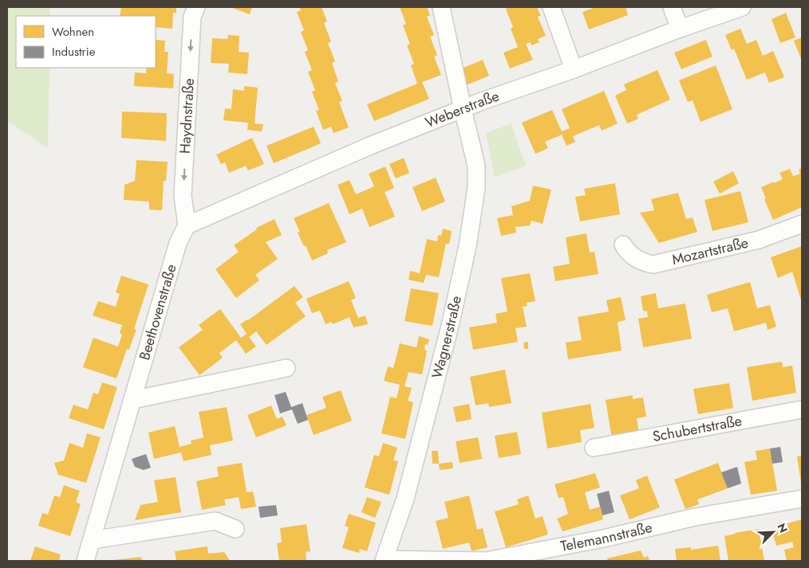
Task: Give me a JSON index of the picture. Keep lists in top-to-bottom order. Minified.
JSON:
{"streets":{"street":["Weberstraße","Haydnstraße","Mozartstraße","Beethovenstraße","Wagnerstraße","Schubertstraße","Telemannstraße"]},"crossings":[["Weberstraße","Haydnstraße"],["Weberstraße","Beethovenstraße"],["Weberstraße","Wagnerstraße"],["Haydnstraße","Beethovenstraße"],["Wagnerstraße","Telemannstraße"]],"one_way":["Haydnstraße"],"legend":["Wohnen","Industrie"],"north":"top right"}
